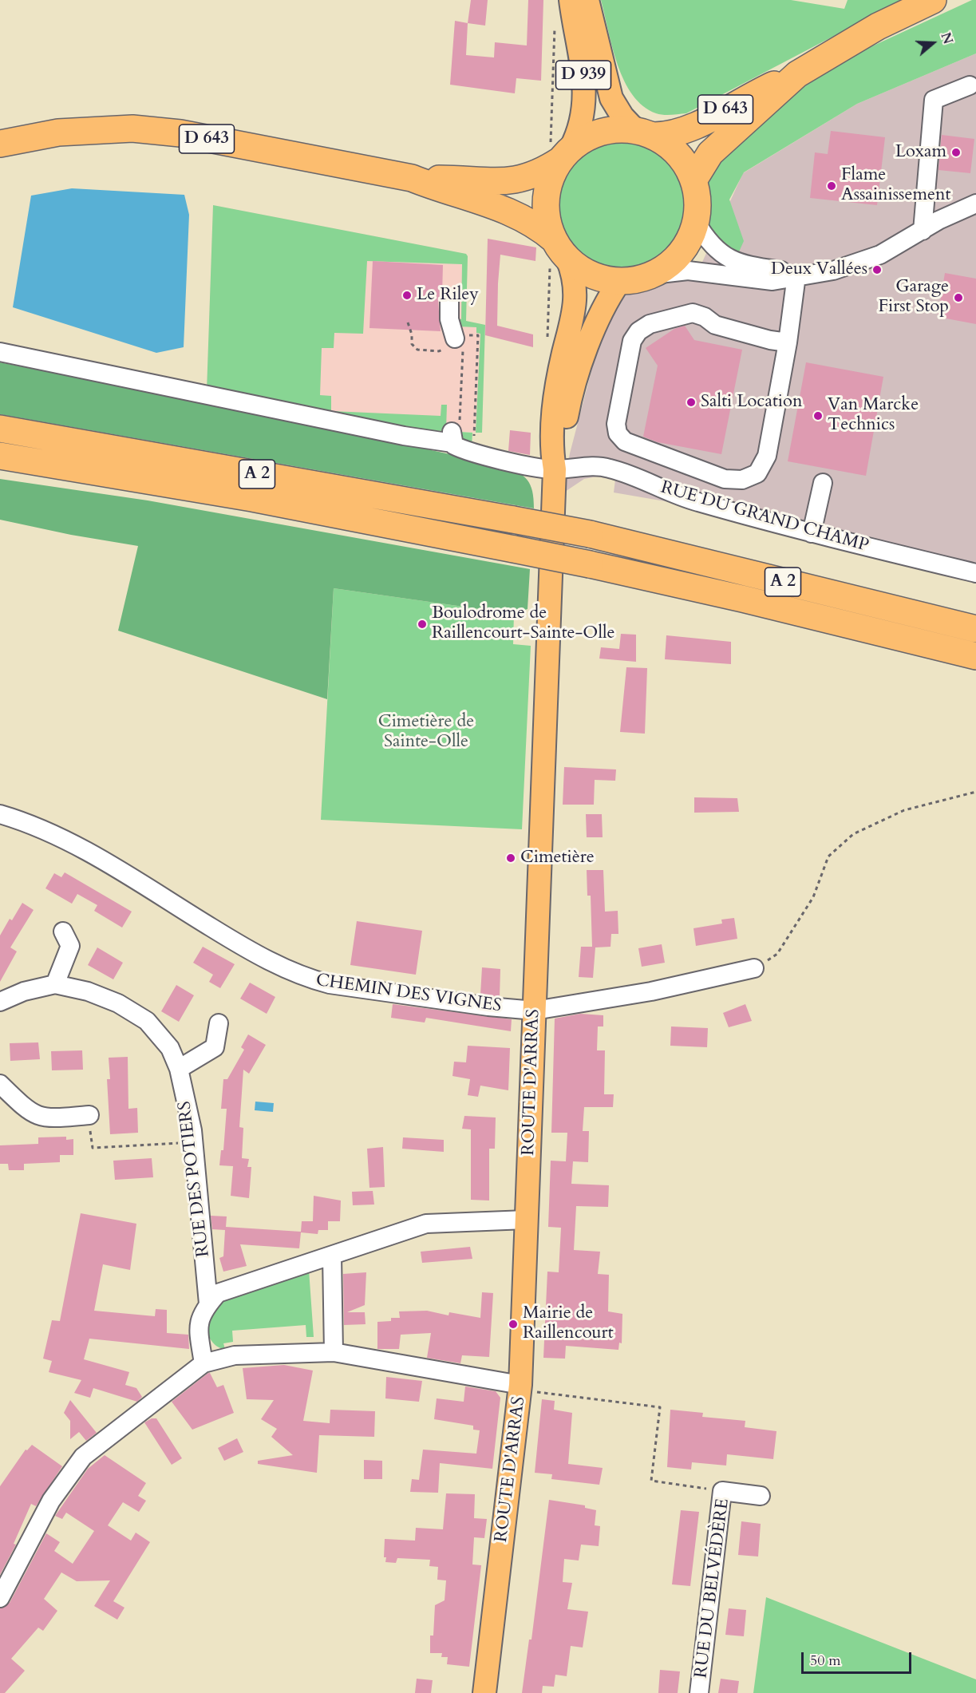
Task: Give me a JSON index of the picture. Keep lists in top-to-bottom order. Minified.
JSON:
{"streets":{"highway":["D 643","A 2"],"main road":["D 939","ROUTE D'ARRAS"],"street":["RUE DU GRAND CHAMP","CHEMIN DES VIGNES","RUE DES POTIERS","RUE DU BELVÉDÈRE"]},"crossings":[["D 939","D 643"],["RUE DU GRAND CHAMP","ROUTE D'ARRAS"],["CHEMIN DES VIGNES","ROUTE D'ARRAS"]],"parks":["Cimetière de Sainte-Olle"],"places":["Loxam","Flame Assainissement","Deux Vallées","Le Riley","Garage First Stop","Salti Location","Van Marcke Technics","Boulodrome de Raillencourt-Sainte-Olle","Cimetière","Mairie de Raillencourt"],"scale_bar":"50 m","north":"right"}
